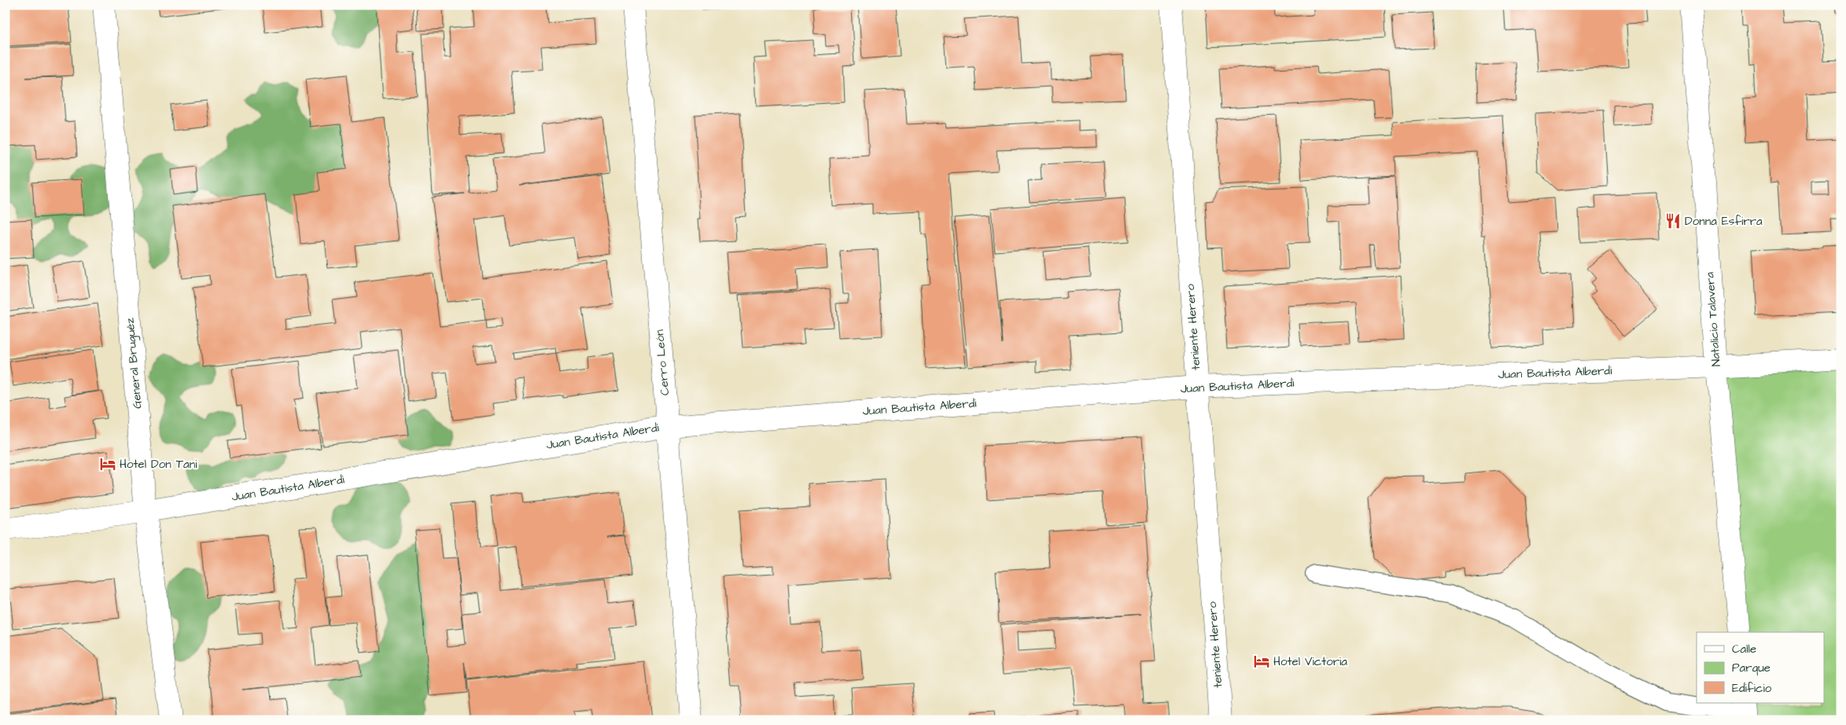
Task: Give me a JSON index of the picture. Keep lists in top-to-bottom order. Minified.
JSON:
{"streets":{"street":["Natalicio Talavera","teniente Herero","Cerro León","General Bruguéz","Juan Bautista Alberdi"]},"crossings":[["Natalicio Talavera","Juan Bautista Alberdi"],["teniente Herero","Juan Bautista Alberdi"],["Cerro León","Juan Bautista Alberdi"],["General Bruguéz","Juan Bautista Alberdi"]],"places":{"restaurant":["Donna Esfirra"],"hotel":["Hotel Don Tani","Hotel Victoria"]},"legend":["Calle","Parque","Edificio"]}
